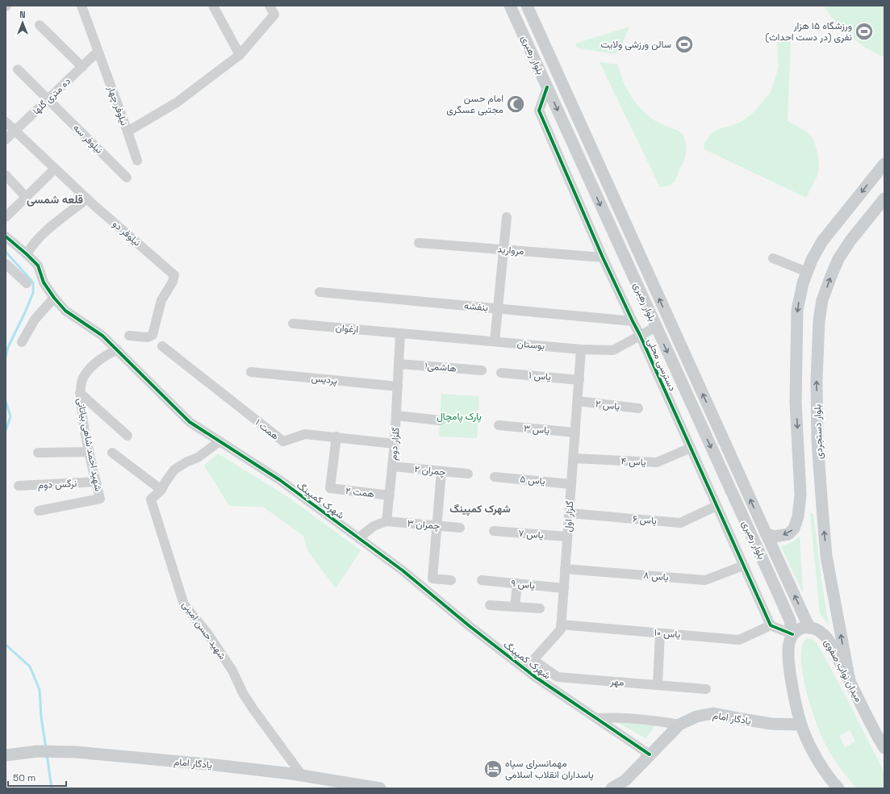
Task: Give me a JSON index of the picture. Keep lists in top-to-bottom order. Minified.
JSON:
{"streets":{"main road":["بلوار رهبری","بلوار دستجردی","میدان نواب صفوی","یادگار امام"],"street":["ده متری گلها","نیلوفر چهار","نیلوفر سه","نیلوفر دو","مروارید","بنفشه","ارغوان","بوستان","دسترسی محلی","هاشمی۱","یاس ۱","پردیس","یاس ۲","همت ۱","یاس ۳","گلزار دوم","شهید احمد شاهی بیاتانی","یاس ۴","چمران ۲","یاس ۵","نرگس دوم","همت ۲","شهرک کمپینگ","گلزار اول","یاس ۶","چمران ۳","یاس ۷","یاس ۸","یاس ۹","شهید حسن امینی","یاس ۱۰","مهر"]},"crossings":[["بلوار رهبری","بوستان"],["بلوار رهبری","دسترسی محلی"],["بلوار رهبری","بلوار دستجردی"],["بلوار رهبری","میدان نواب صفوی"],["ده متری گلها","نیلوفر چهار"],["ده متری گلها","نیلوفر سه"],["ده متری گلها","نیلوفر دو"],["مروارید","دسترسی محلی"],["بنفشه","دسترسی محلی"],["ارغوان","بوستان"],["ارغوان","گلزار دوم"],["بوستان","دسترسی محلی"],["بوستان","گلزار دوم"],["بوستان","گلزار اول"],["دسترسی محلی","یاس ۴"],["دسترسی محلی","یاس ۶"],["دسترسی محلی","یاس ۸"],["دسترسی محلی","یاس ۱۰"],["هاشمی۱","گلزار دوم"],["یاس ۱","گلزار اول"],["پردیس","گلزار دوم"],["یاس ۲","گلزار اول"],["همت ۱","گلزار دوم"],["همت ۱","همت ۲"],["یاس ۳","گلزار اول"],["بلوار دستجردی","میدان نواب صفوی"],["گلزار دوم","چمران ۲"],["گلزار دوم","همت ۲"],["گلزار دوم","چمران ۳"],["شهید احمد شاهی بیاتانی","نرگس دوم"],["شهید احمد شاهی بیاتانی","شهرک کمپینگ"],["یاس ۴","گلزار اول"],["یاس ۵","گلزار اول"],["شهرک کمپینگ","گلزار اول"],["شهرک کمپینگ","شهید حسن امینی"],["شهرک کمپینگ","یادگار امام"],["گلزار اول","یاس ۶"],["گلزار اول","یاس ۷"],["گلزار اول","یاس ۸"],["گلزار اول","یاس ۹"],["گلزار اول","یاس ۱۰"],["گلزار اول","مهر"],["شهید حسن امینی","یادگار امام"]],"districts":["قلعه شمسی","شهرک کمپینگ"],"parks":["پارک پامچال"],"places":{"sports":["ورزشگاه ۱۵ هزار نفری (در دست احداث)","سالن ورزشی ولایت"],"mosque":["امام حسن مجتبی عسگری"],"hotel":["مهمانسرای سپاه پاسداران انقلاب اسلامی"]},"scale_bar":"50 m","north":"top"}
